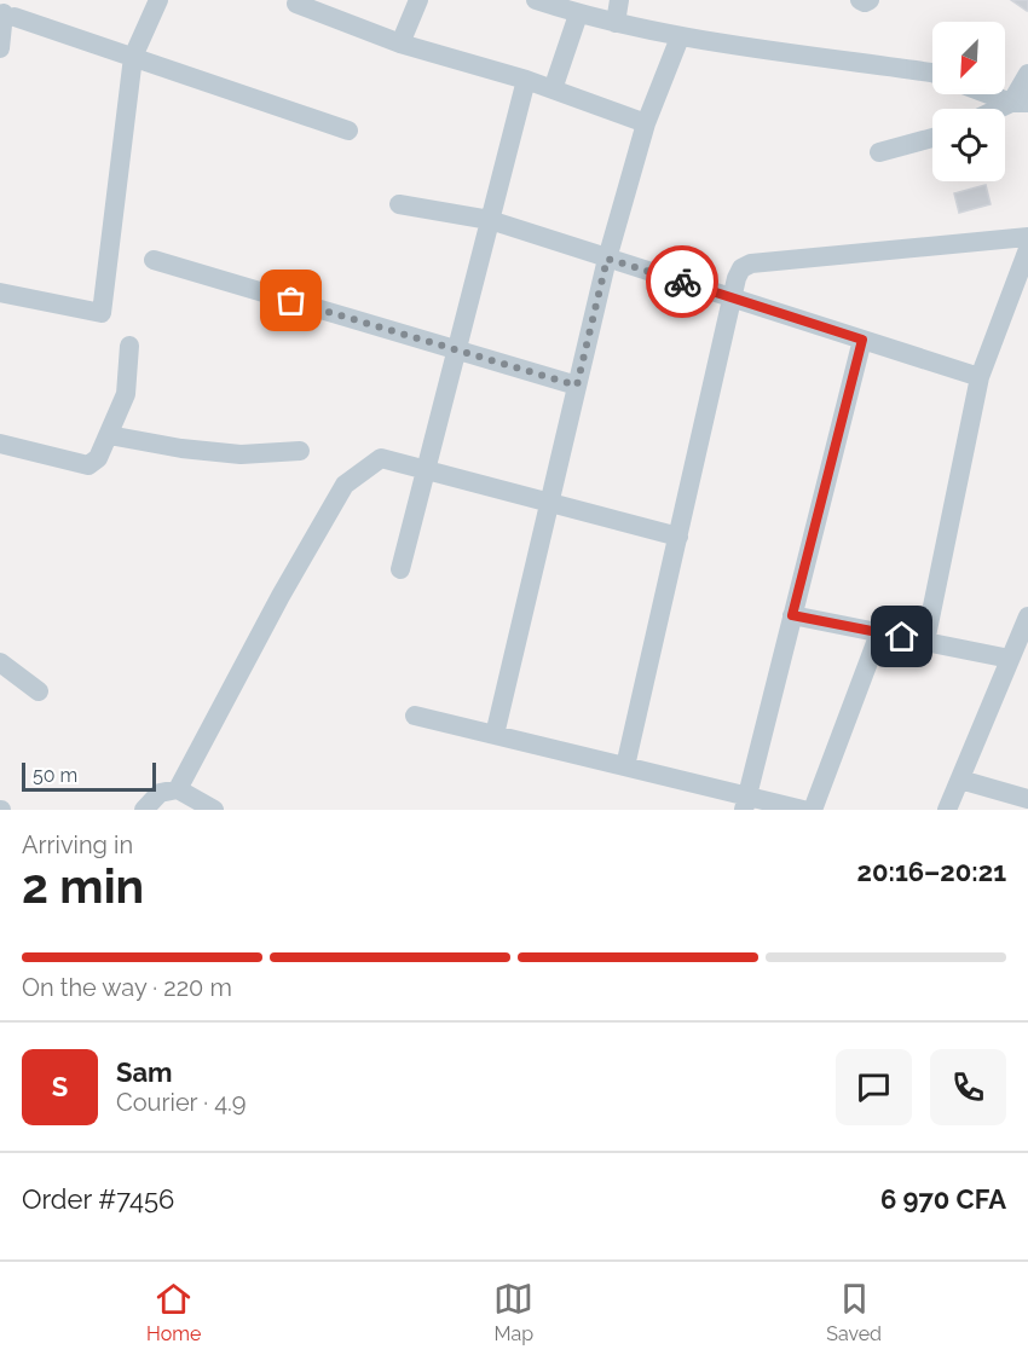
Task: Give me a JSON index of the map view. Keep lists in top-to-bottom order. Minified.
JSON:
{"scale_bar":"50 m","north":"bottom left","page":{"scale":"50 m","heading":["2 min","Arriving in","20:16–20:21"],"panel":["Sam","Courier · 4.9","Order #7456","6 970 CFA"],"bar":"On the way · 220 m","round":"S","tabs":["Home","Map","Saved"]}}
